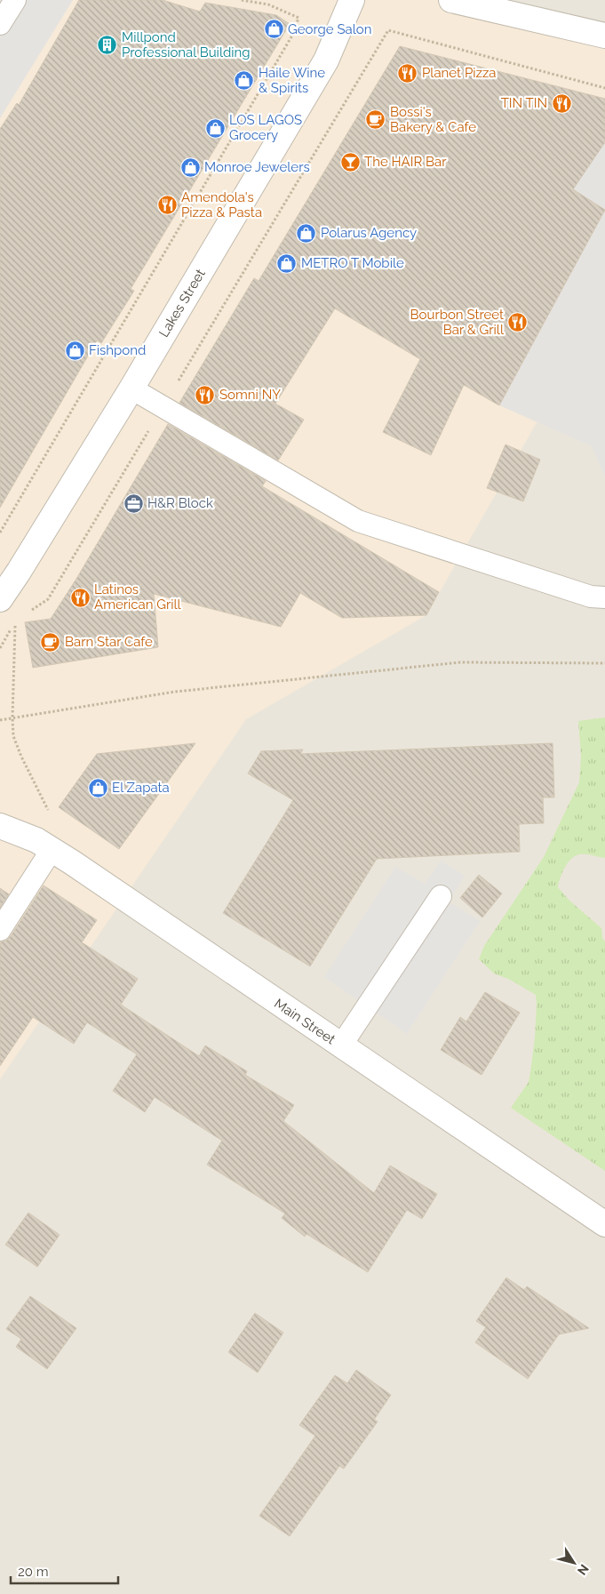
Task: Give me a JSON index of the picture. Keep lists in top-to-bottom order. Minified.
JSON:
{"streets":{"street":["Lakes Street","Main Street"]},"places":{"shop":["George Salon","Haile Wine & Spirits","LOS LAGOS Grocery","Monroe Jewelers","Polarus Agency","METRO T Mobile","Fishpond","El Zapata"],"building":["Millpond Professional Building"],"restaurant":["Planet Pizza","TIN TIN","Amendola's Pizza & Pasta","Bourbon Street Bar & Grill","Somni NY","Latinos American Grill"],"cafe":["Bossi's Bakery & Cafe","Barn Star Cafe"],"bar":["The HAIR Bar"],"office":["H&R Block"]},"scale_bar":"20 m","north":"bottom right"}
